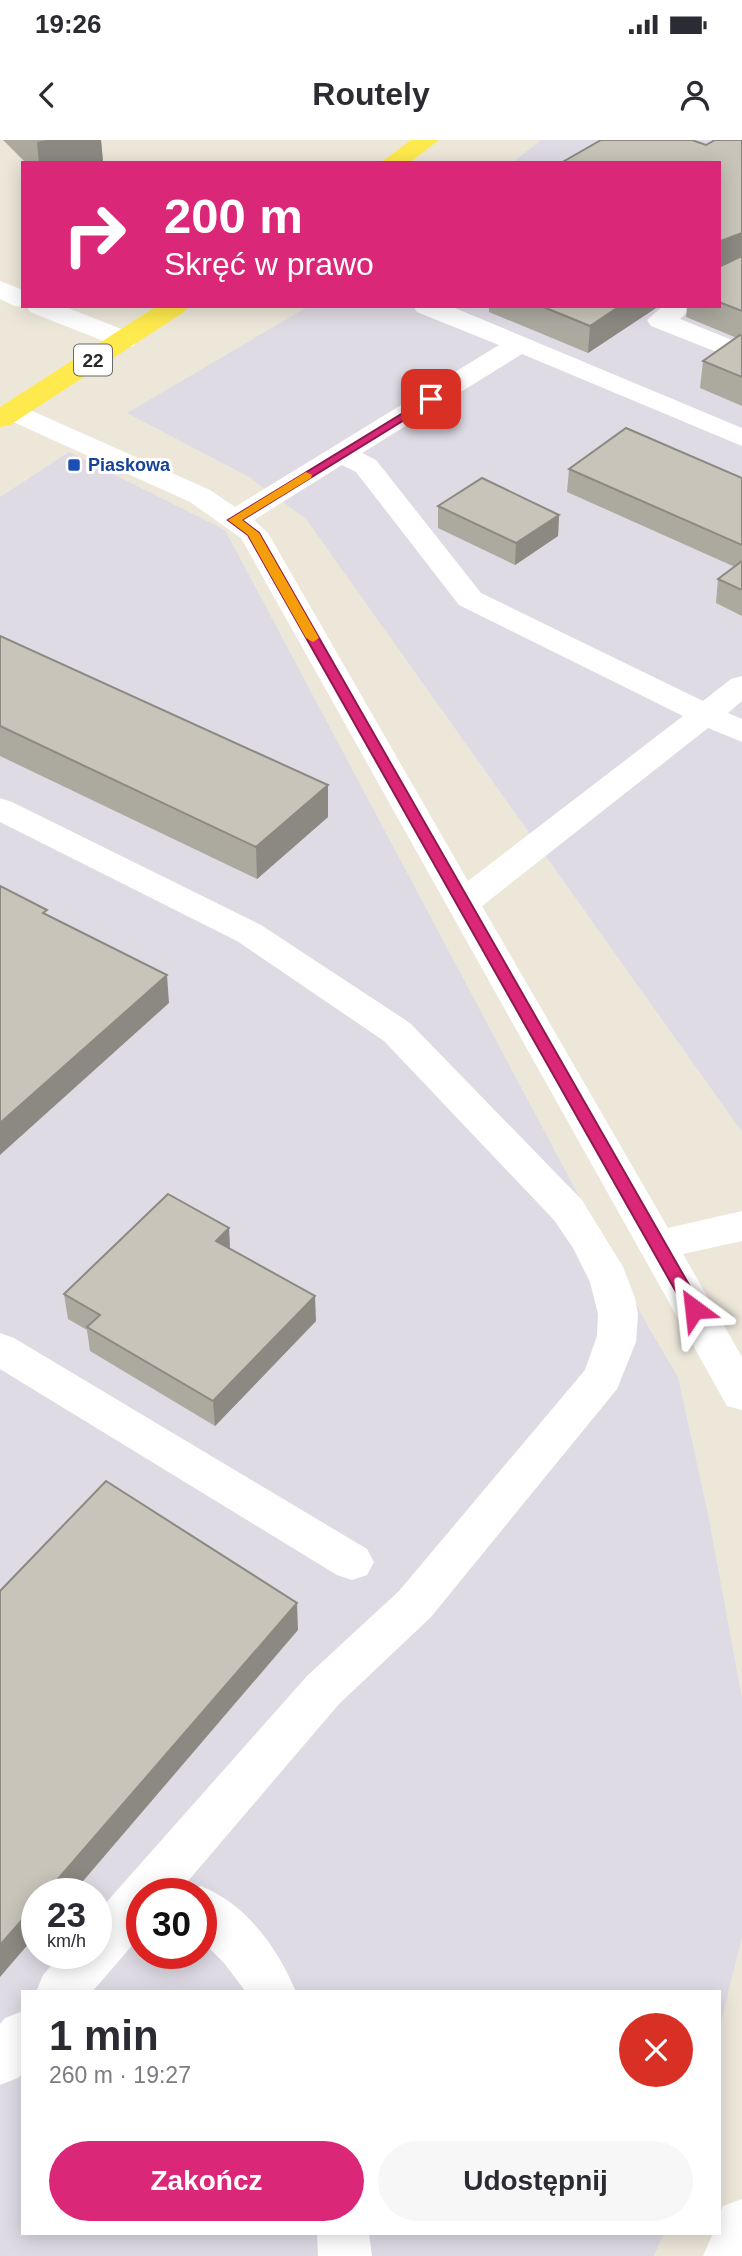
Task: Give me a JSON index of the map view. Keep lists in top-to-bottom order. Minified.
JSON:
{"streets":{"main road":["22"]},"places":{"transit":["Piaskowa"]},"page":{"status":"19:26","header":"Routely","turn":["200 m","Skręć w prawo"],"speed":"23 km/h","limit":"30","heading":["1 min","260 m · 19:27"],"buttons":["Zakończ","Udostępnij"]}}
